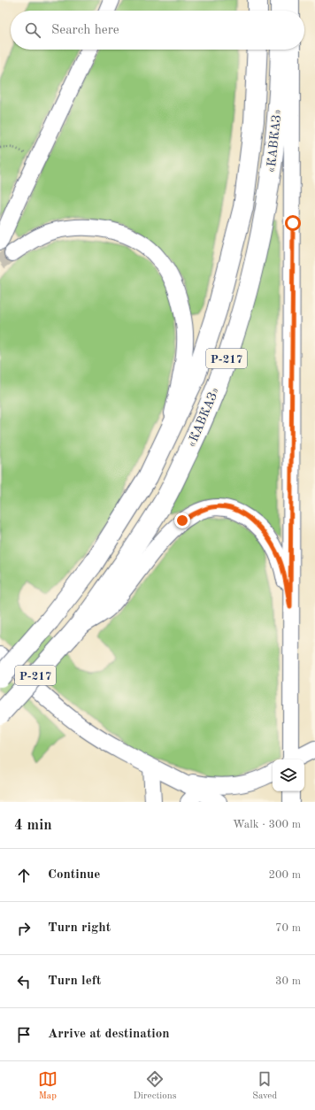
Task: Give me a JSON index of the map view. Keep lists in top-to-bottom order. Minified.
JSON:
{"streets":{"highway":["«КАВКАЗ»","Р-217"]},"page":{"search":"Search here","heading":["4 min","Walk · 300 m"],"list":[["Continue","200 m"],["Turn right","70 m"],["Turn left","30 m"],"Arrive at destination"],"nav":["Map","Directions","Saved"]}}
